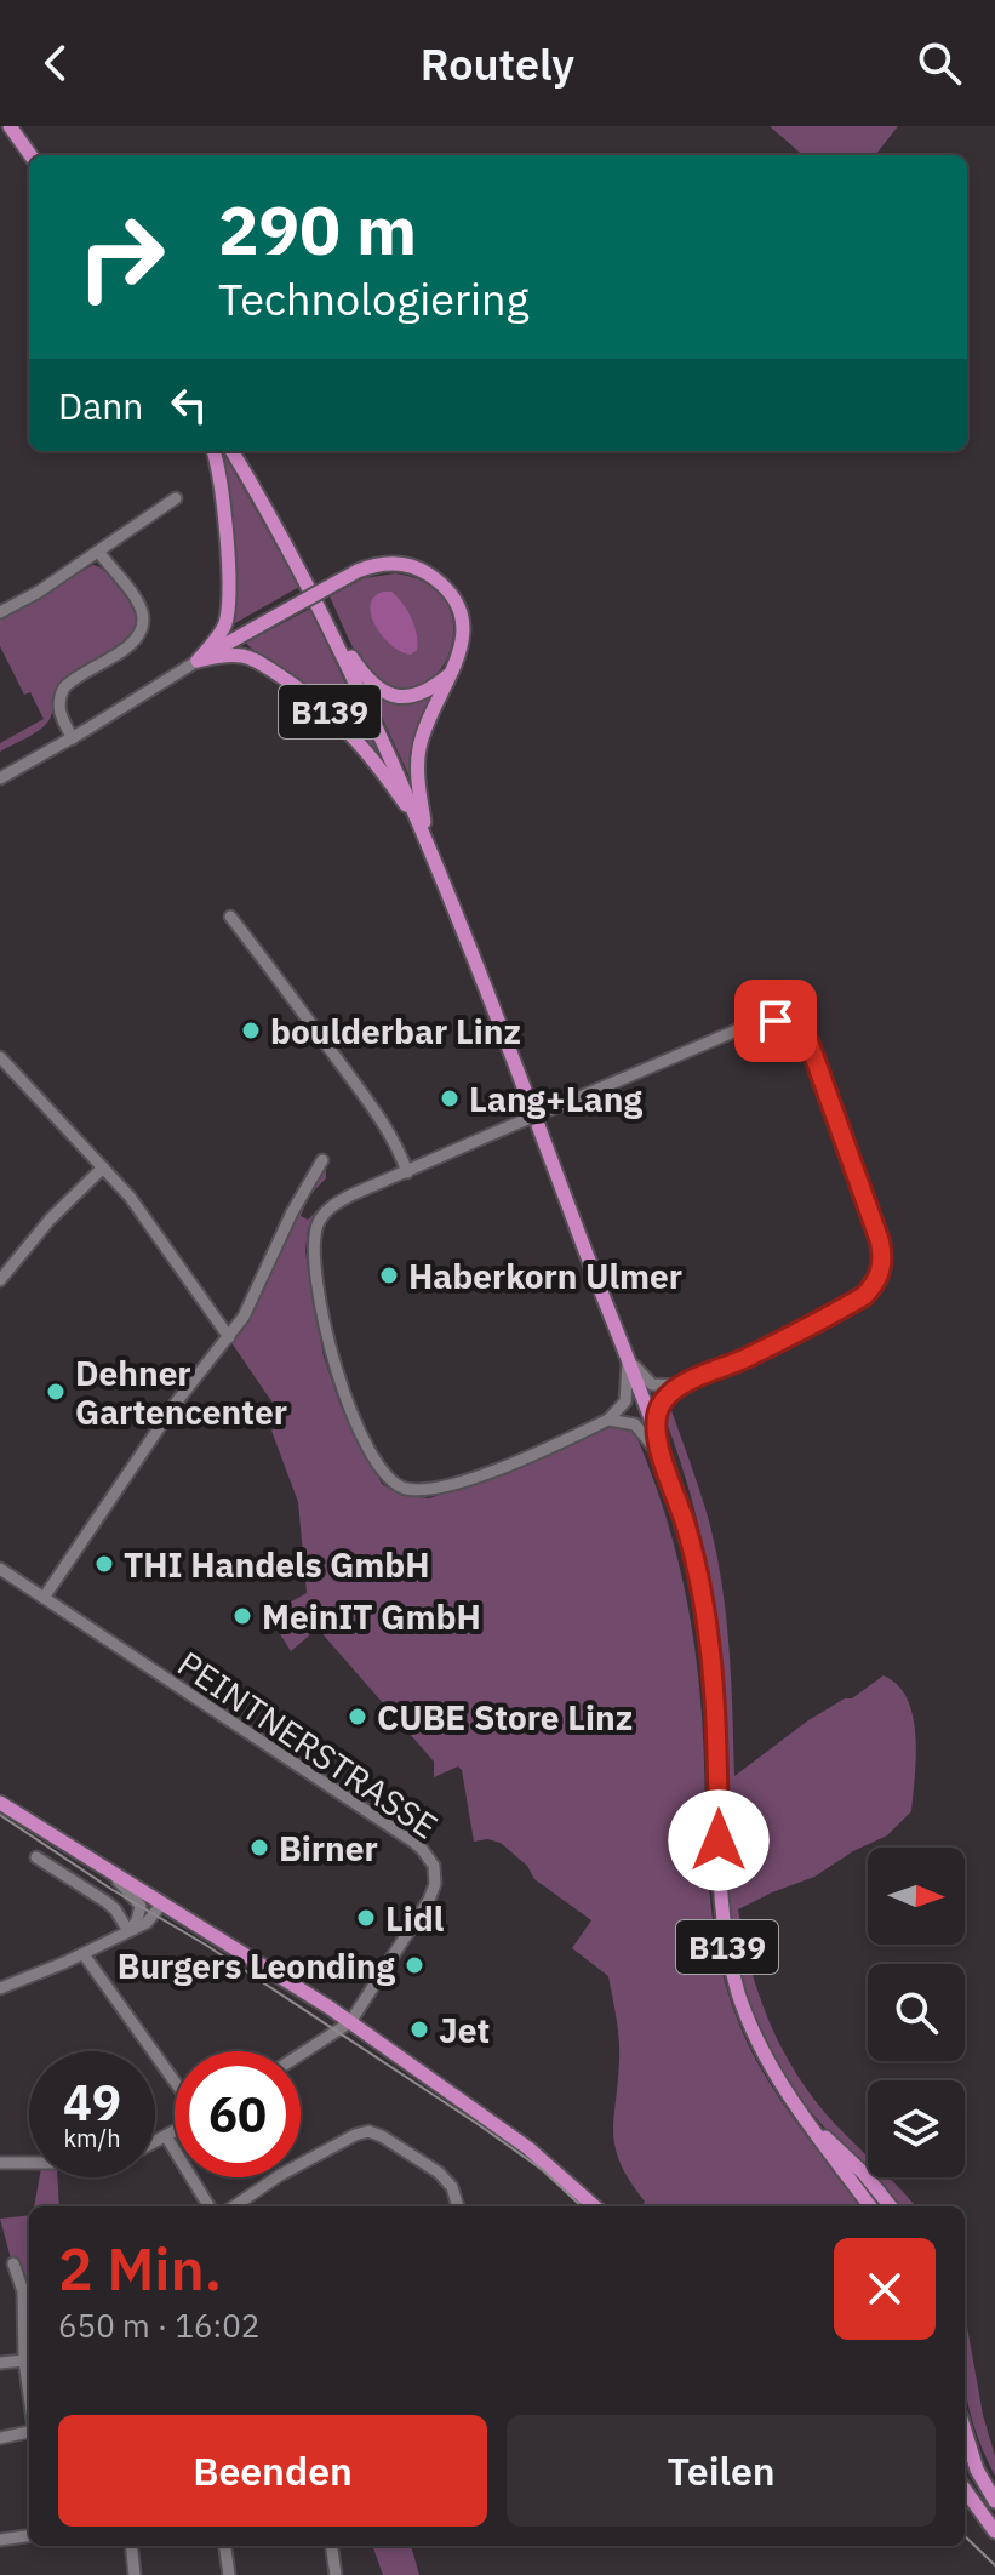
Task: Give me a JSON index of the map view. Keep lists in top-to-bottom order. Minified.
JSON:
{"streets":{"main road":["B139"],"street":["PEINTNERSTRASSE"]},"places":["boulderbar Linz","Lang+Lang","Haberkorn Ulmer","Dehner Gartencenter","THI Handels GmbH","MeinIT GmbH","CUBE Store Linz","Birner","Lidl","Burgers Leonding","Jet"],"north":"right","page":{"header":"Routely","turn":["290 m","Technologiering"],"then":"Dann","speed":"49 km/h","limit":"60","heading":["2 Min.","650 m · 16:02"],"buttons":["Beenden","Teilen"]}}
